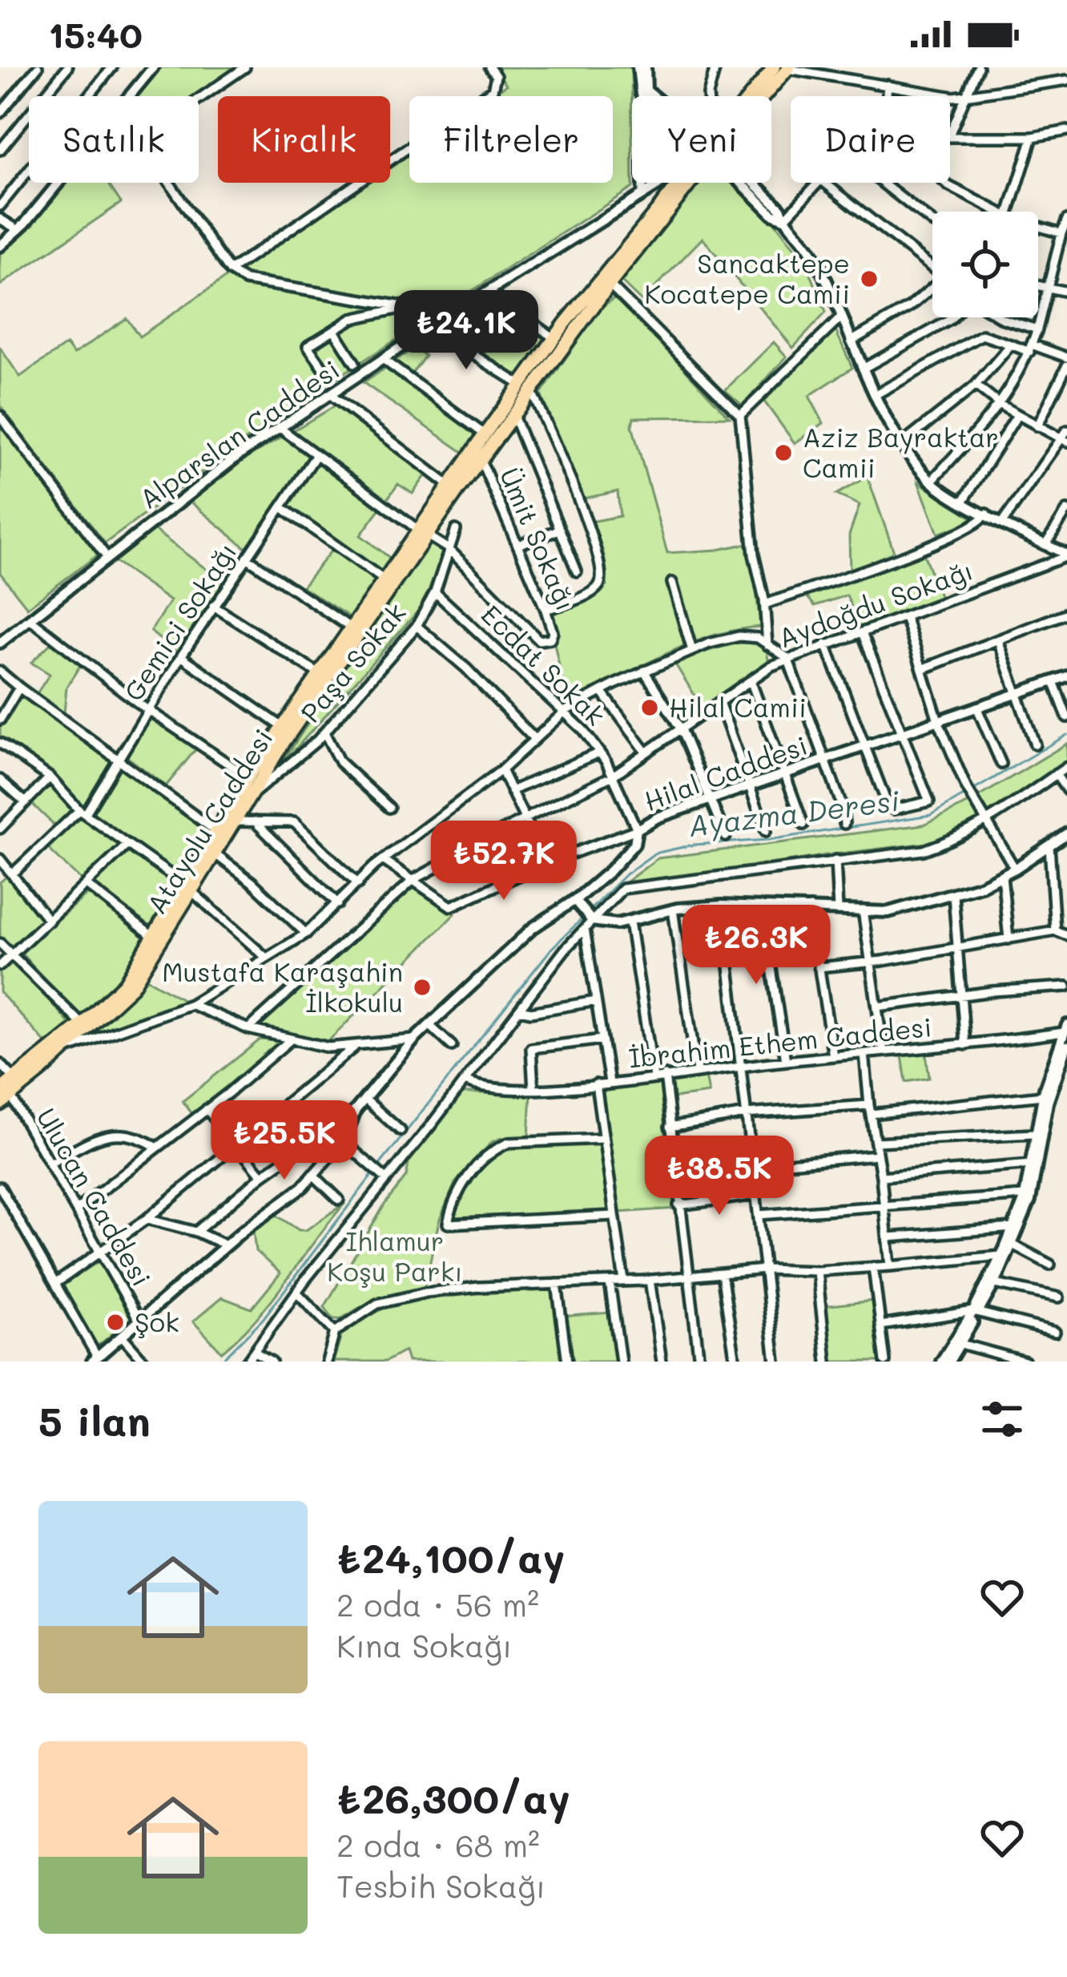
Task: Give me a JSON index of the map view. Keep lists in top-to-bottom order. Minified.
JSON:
{"streets":{"main road":["Atayolu Caddesi"],"street":["Alparslan Caddesi","Ümit Sokağı","Aydoğdu Sokağı","Gemici Sokağı","Paşa Sokak","Ecdat Sokak","Hilal Caddesi","İbrahim Ethem Caddesi","Ulucan Caddesi"]},"crossings":[["Ümit Sokağı","Paşa Sokak"],["Ümit Sokağı","Atayolu Caddesi"],["Aydoğdu Sokağı","Ecdat Sokak"],["Paşa Sokak","Ecdat Sokak"],["Paşa Sokak","Atayolu Caddesi"],["Ecdat Sokak","Hilal Caddesi"],["Hilal Caddesi","Ulucan Caddesi"],["Atayolu Caddesi","Ulucan Caddesi"]],"water":["Ayazma Deresi"],"parks":["Ihlamur Koşu Parkı"],"places":["Sancaktepe Kocatepe Camii","Aziz Bayraktar Camii","Hilal Camii","Mustafa Karaşahin İlkokulu","Şok"],"page":{"status":"15:40","chip":["Satılık","Kiralık","Filtreler","Yeni","Daire"],"price":["₺24.1K","₺52.7K","₺26.3K","₺25.5K","₺38.5K"],"heading":"5 ilan","list":[{"name":"₺24,100/ay","note":"2 oda · 56 m² · Kına Sokağı"},{"name":"₺26,300/ay","note":"2 oda · 68 m² · Tesbih Sokağı"}]}}
